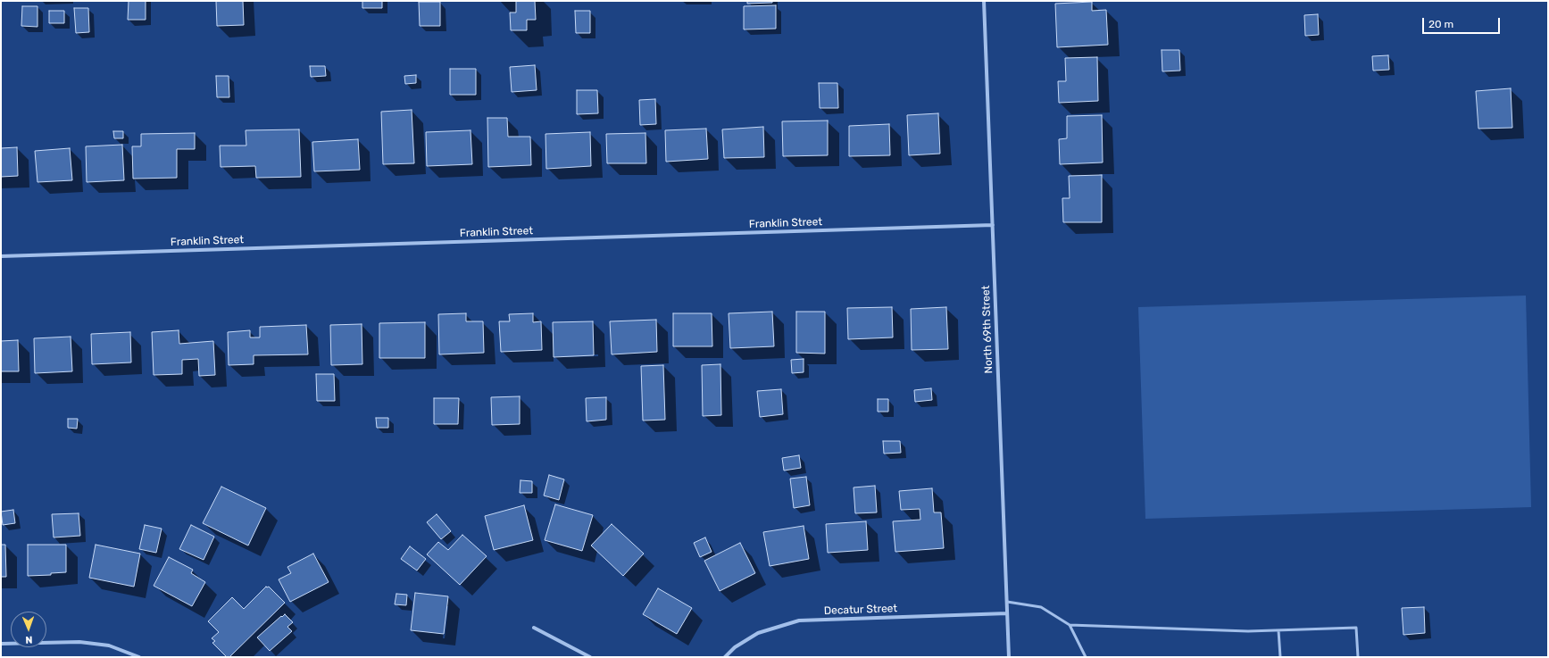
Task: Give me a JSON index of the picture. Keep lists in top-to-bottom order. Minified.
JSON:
{"streets":{"street":["Franklin Street","North 69th Street","Decatur Street"]},"crossings":[["Franklin Street","North 69th Street"],["North 69th Street","Decatur Street"]],"scale_bar":"20 m","north":"bottom"}
